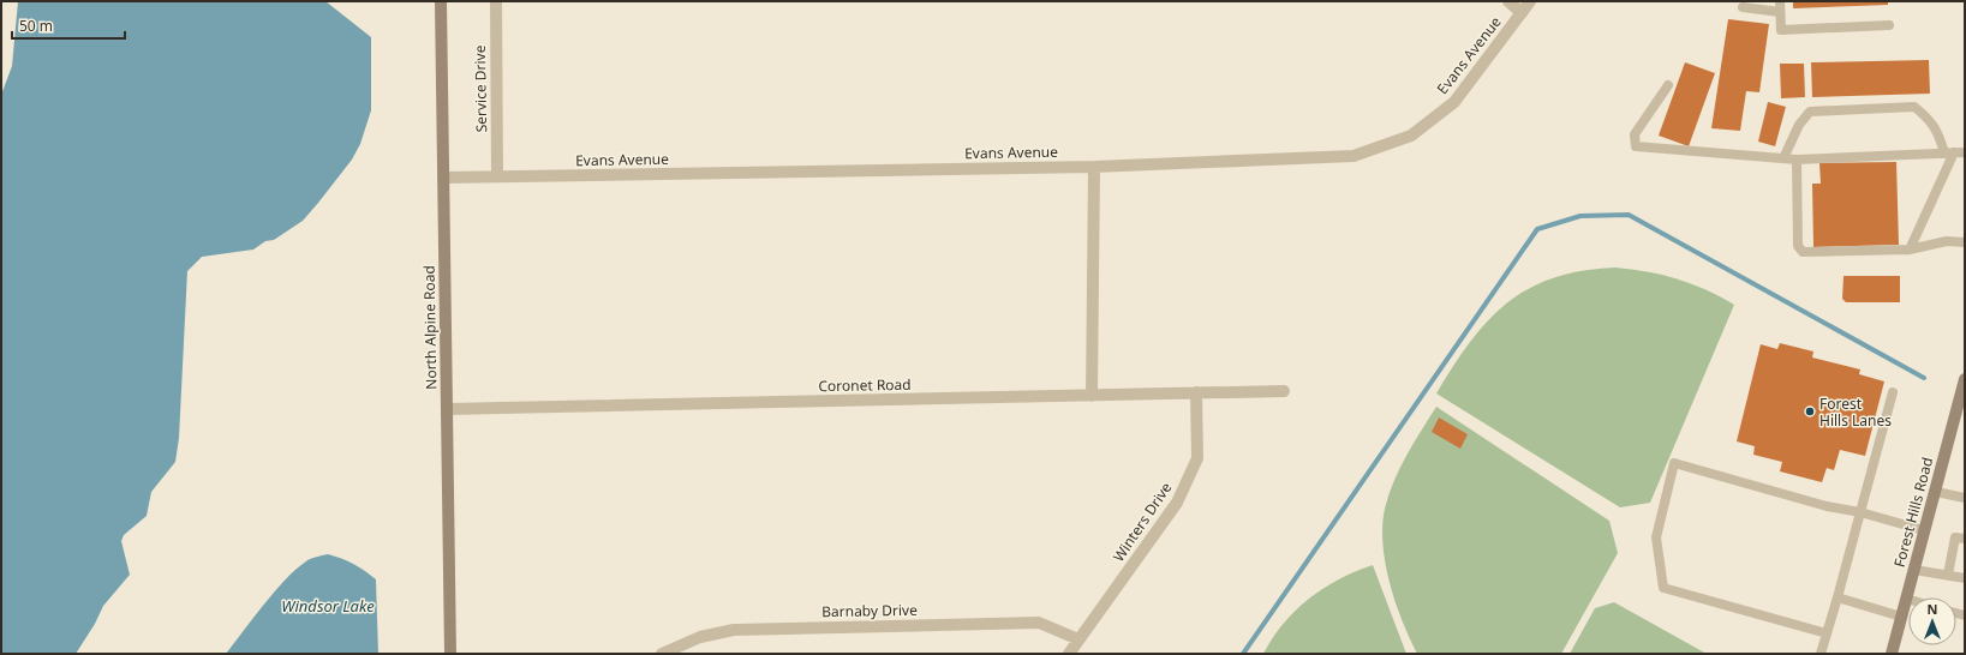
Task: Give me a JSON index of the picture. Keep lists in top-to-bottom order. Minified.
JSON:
{"streets":{"main road":["North Alpine Road","Forest Hills Road"],"street":["Evans Avenue","Service Drive","Coronet Road","Winters Drive","Barnaby Drive"]},"crossings":[["Evans Avenue","Service Drive"],["Evans Avenue","North Alpine Road"],["North Alpine Road","Coronet Road"],["Coronet Road","Winters Drive"],["Winters Drive","Barnaby Drive"]],"water":["Windsor Lake"],"places":["Forest Hills Lanes"],"scale_bar":"50 m","north":"top"}
